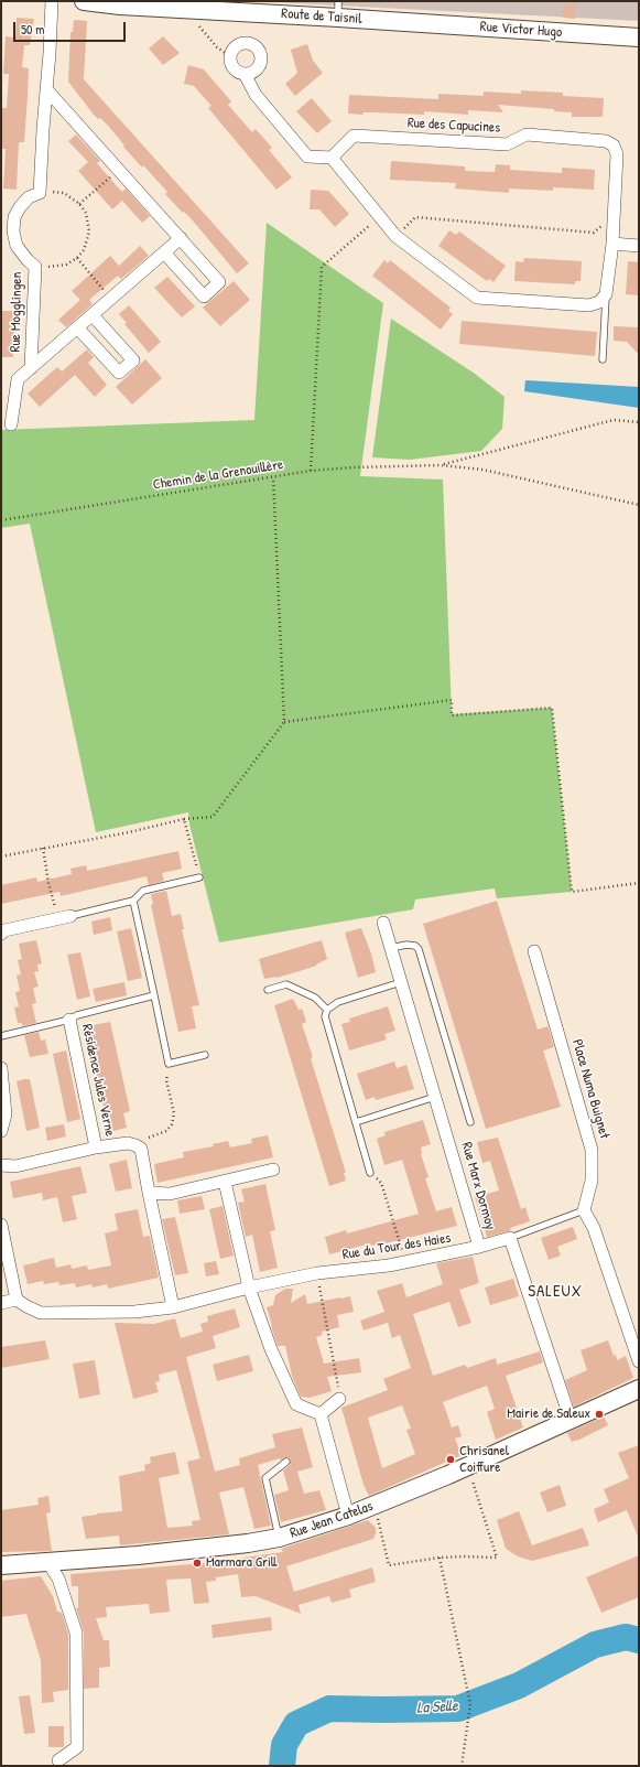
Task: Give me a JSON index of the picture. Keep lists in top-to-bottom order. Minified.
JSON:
{"streets":{"street":["Route de Taisnil","Rue Victor Hugo","Rue des Capucines","Rue Mogglingen","Résidence Jules Verne","Place Numa Buignet","Rue Marx Dormoy","Rue du Tour des Haies","Rue Jean Catelas"],"path":["Chemin de la Grenouillère"]},"crossings":[["Route de Taisnil","Rue Victor Hugo"],["Rue Marx Dormoy","Rue du Tour des Haies"],["Rue Marx Dormoy","Rue Jean Catelas"]],"districts":["SALEUX"],"water":["La Selle"],"places":["Mairie de Saleux","Chrisanel Coiffure","Marmara Grill"],"scale_bar":"50 m"}
